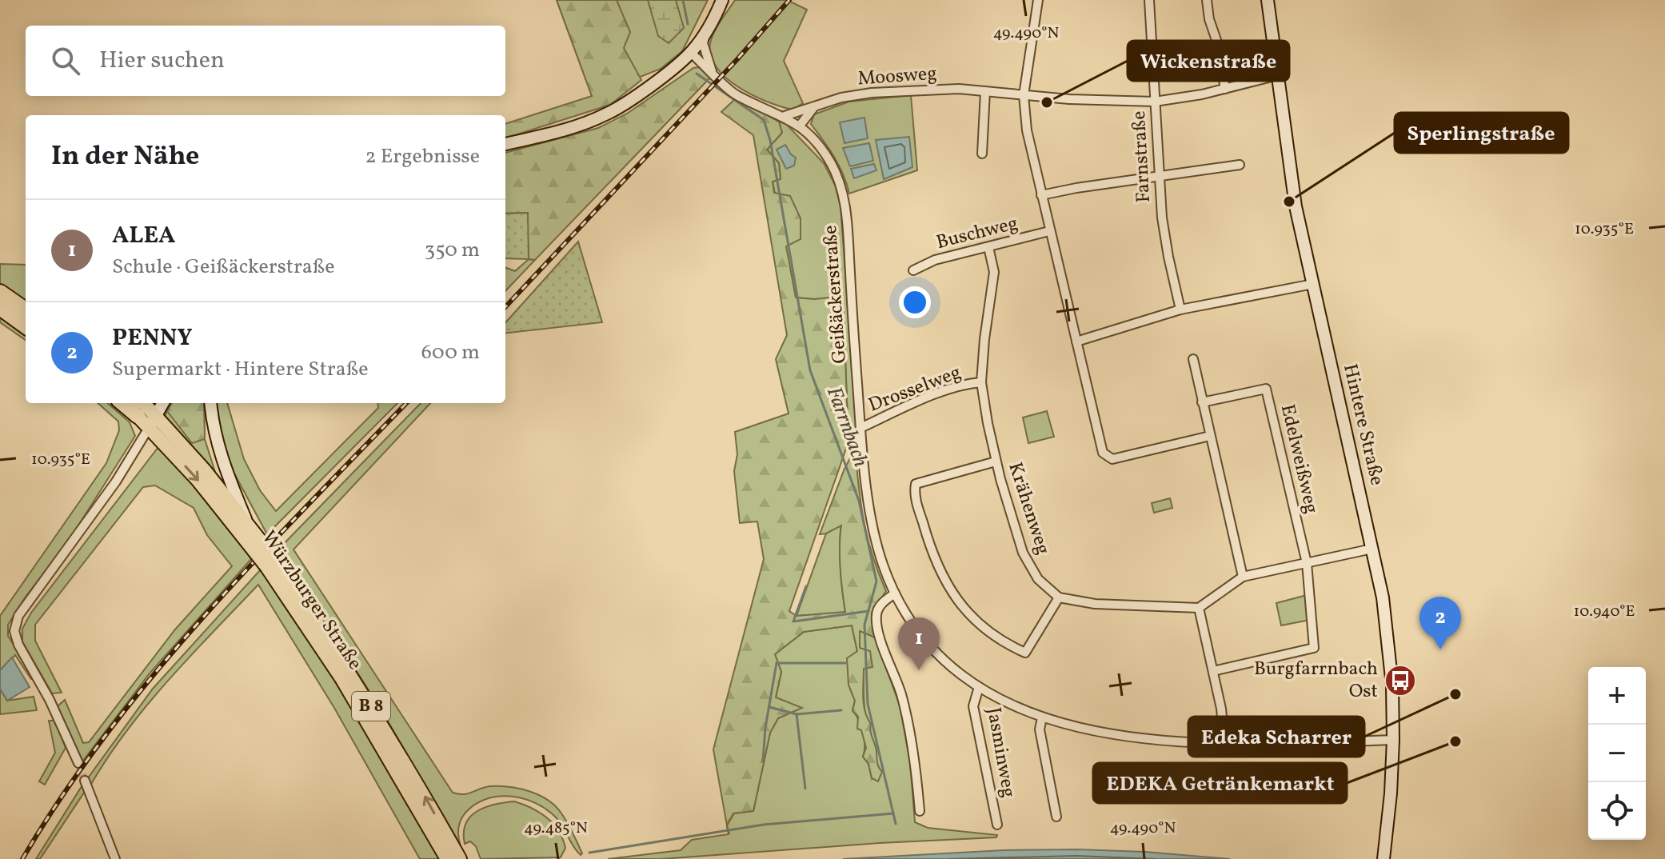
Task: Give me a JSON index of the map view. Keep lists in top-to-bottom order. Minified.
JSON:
{"streets":{"main road":["Würzburger Straße","B 8"],"street":["Moosweg","Farnstraße","Buschweg","Geißäckerstraße","Drosselweg","Hintere Straße","Edelweißweg","Krähenweg","Jasminweg"]},"crossings":[["Moosweg","Farnstraße"],["Moosweg","Geißäckerstraße"],["Moosweg","Hintere Straße"],["Buschweg","Krähenweg"],["Geißäckerstraße","Drosselweg"],["Geißäckerstraße","Hintere Straße"],["Geißäckerstraße","Jasminweg"],["Drosselweg","Krähenweg"]],"water":["Farrnbach"],"places":{"other":["Wickenstraße","Sperlingstraße","Edeka Scharrer","EDEKA Getränkemarkt"],"bus stop":["Burgfarrnbach Ost"]},"page":{"search":"Hier suchen","heading":["In der Nähe","2 Ergebnisse"],"list":[{"mark":"1","name":"ALEA","note":"Schule · Geißäckerstraße","value":"350 m"},{"mark":"2","name":"PENNY","note":"Supermarkt · Hintere Straße","value":"600 m"}],"pins":["2","1"],"map_buttons":["+","−"]},"coordinates":["49.490°N","10.935°E","10.940°E","49.485°N"]}
